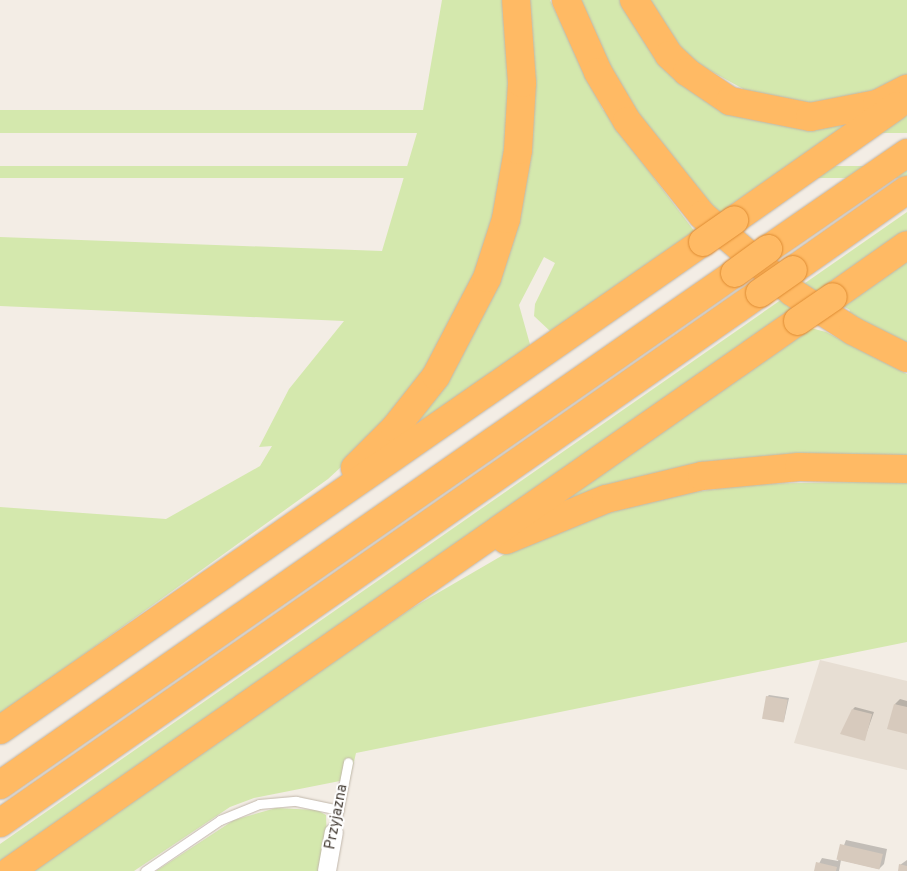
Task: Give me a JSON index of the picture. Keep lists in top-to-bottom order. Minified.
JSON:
{"streets":{"street":["Przyjazna"]}}
